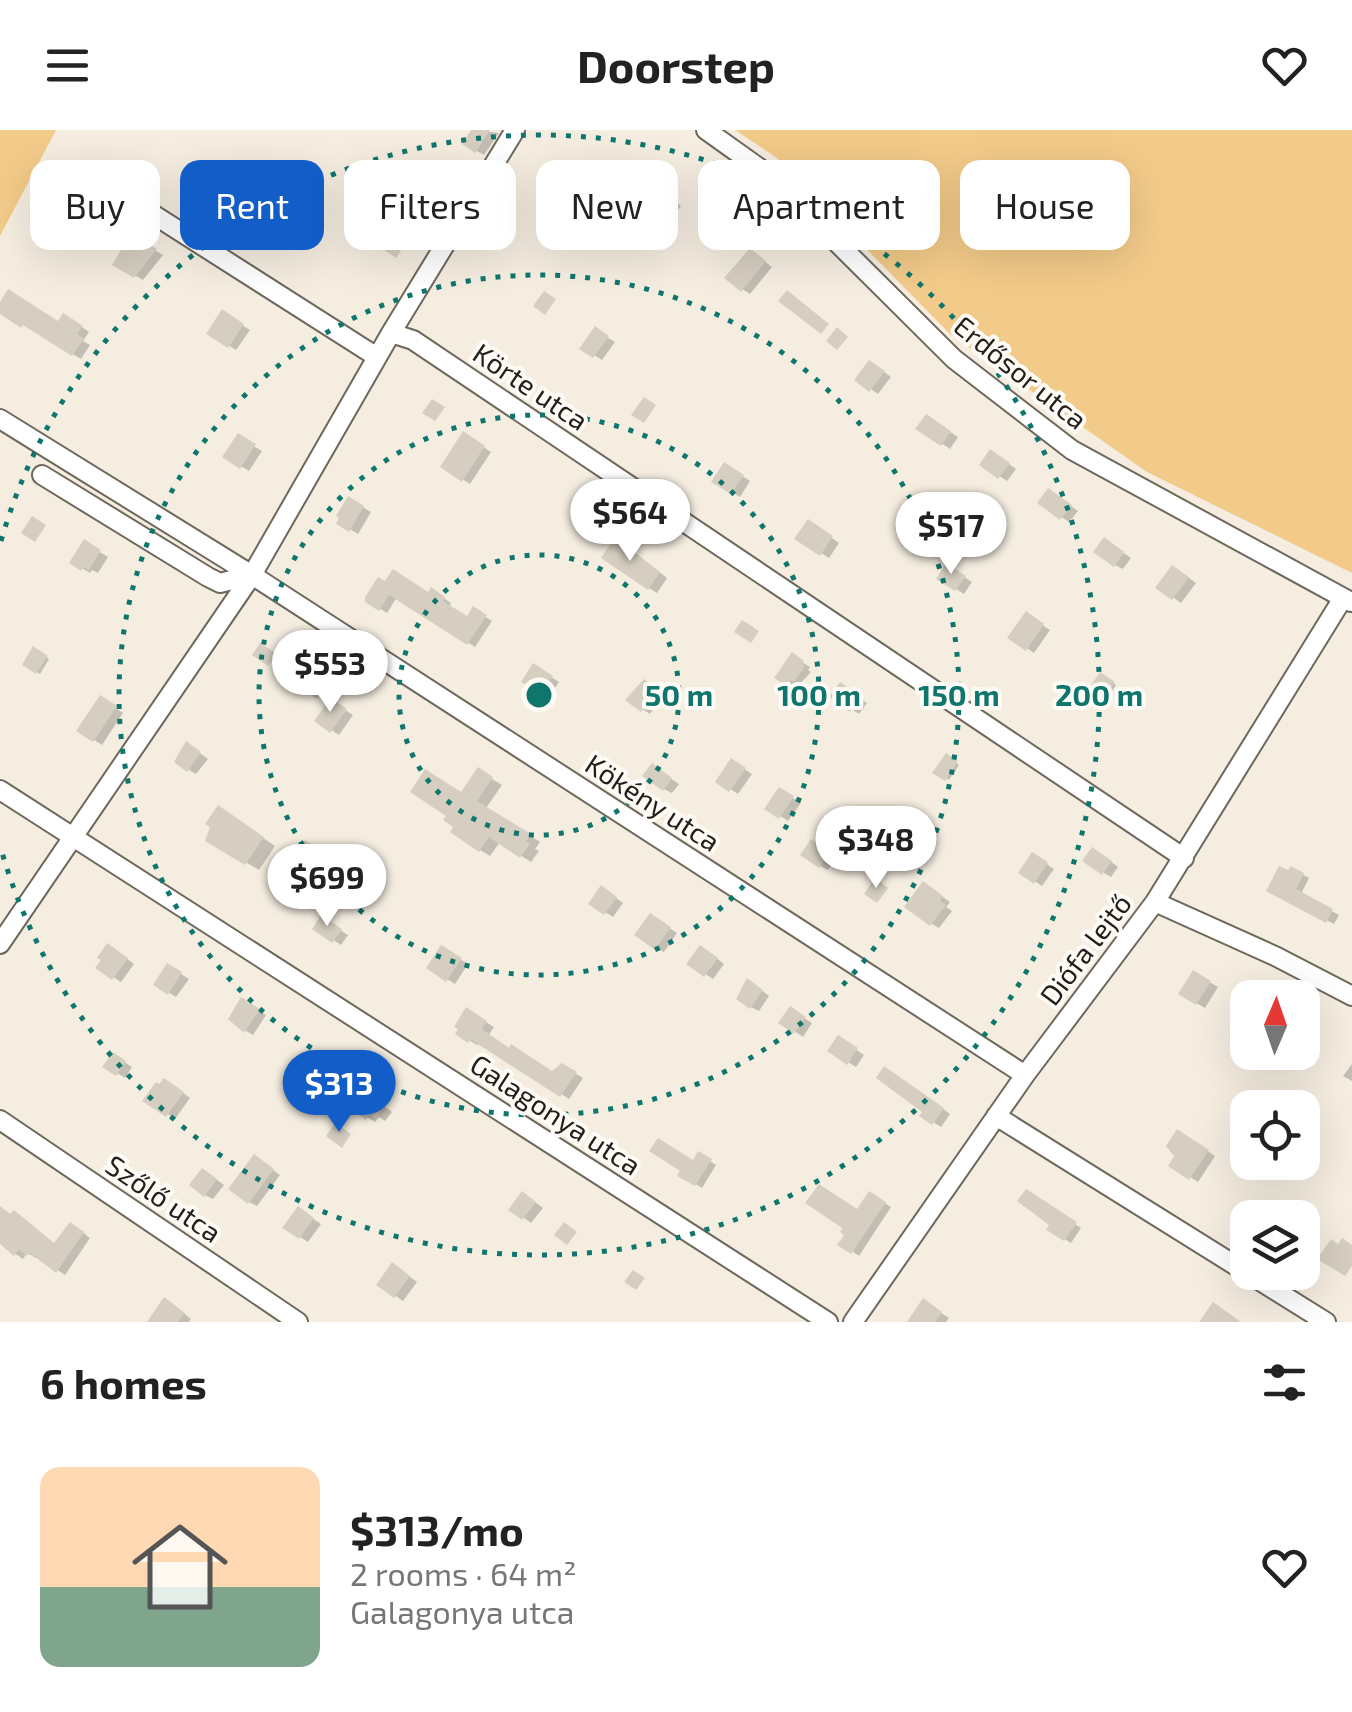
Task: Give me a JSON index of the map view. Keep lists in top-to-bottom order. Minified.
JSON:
{"streets":{"street":["Erdősor utca","Körte utca","Kökény utca","Diófa lejtő","Galagonya utca","Szőlő utca"]},"crossings":[["Erdősor utca","Diófa lejtő"],["Körte utca","Diófa lejtő"],["Kökény utca","Diófa lejtő"]],"north":"top","page":{"header":"Doorstep","chip":["Buy","Rent","Filters","New","Apartment","House"],"price":["$564","$517","$553","$348","$699","$313"],"heading":"6 homes","list":[{"name":"$313/mo","note":"2 rooms · 64 m² · Galagonya utca"}]},"rings":["50 m","100 m","150 m","200 m"]}
